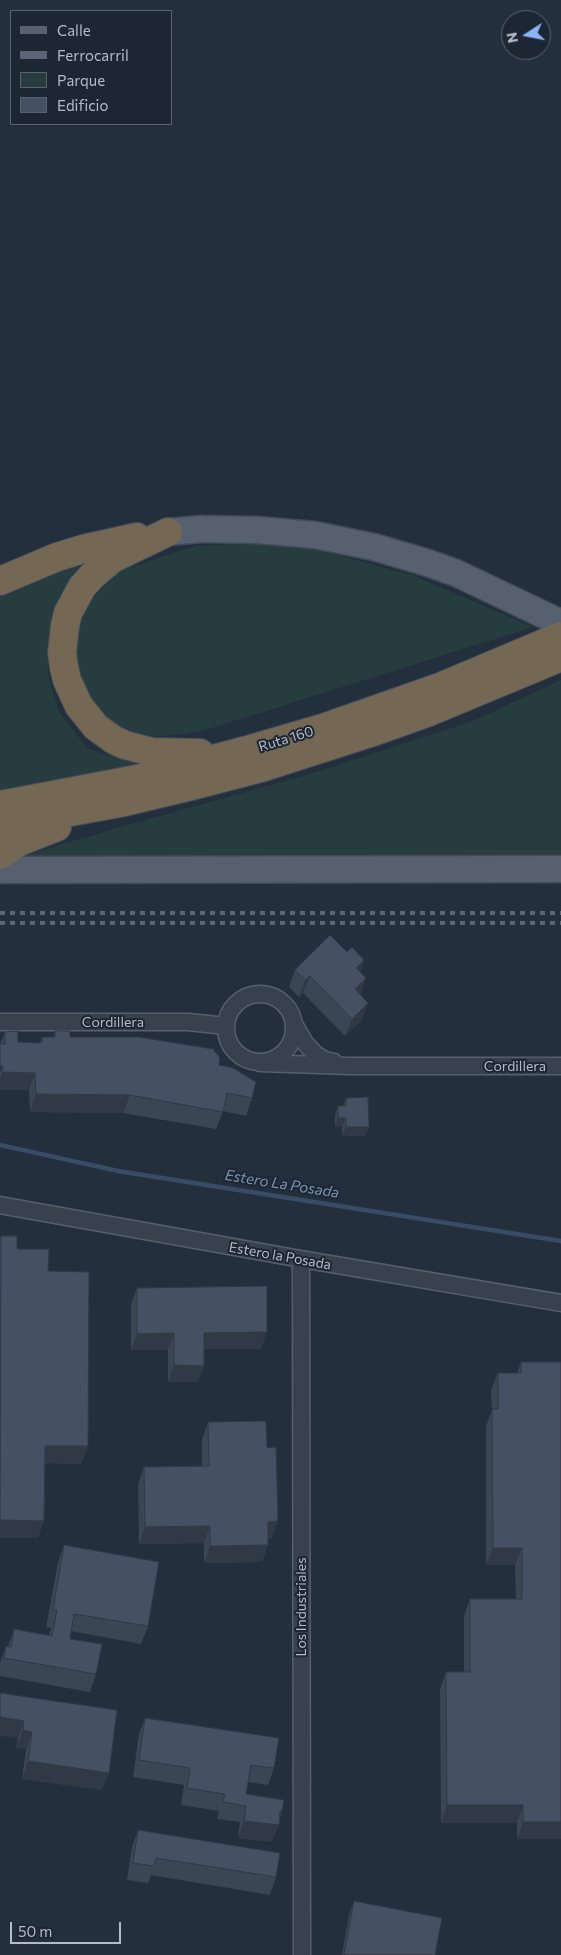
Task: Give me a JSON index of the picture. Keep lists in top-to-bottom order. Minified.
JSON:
{"streets":{"highway":["Ruta 160"],"street":["Cordillera","Estero la Posada","Los Industriales"]},"crossings":[["Estero la Posada","Los Industriales"]],"water":["Estero La Posada"],"legend":["Calle","Ferrocarril","Parque","Edificio"],"scale_bar":"50 m","north":"left"}
